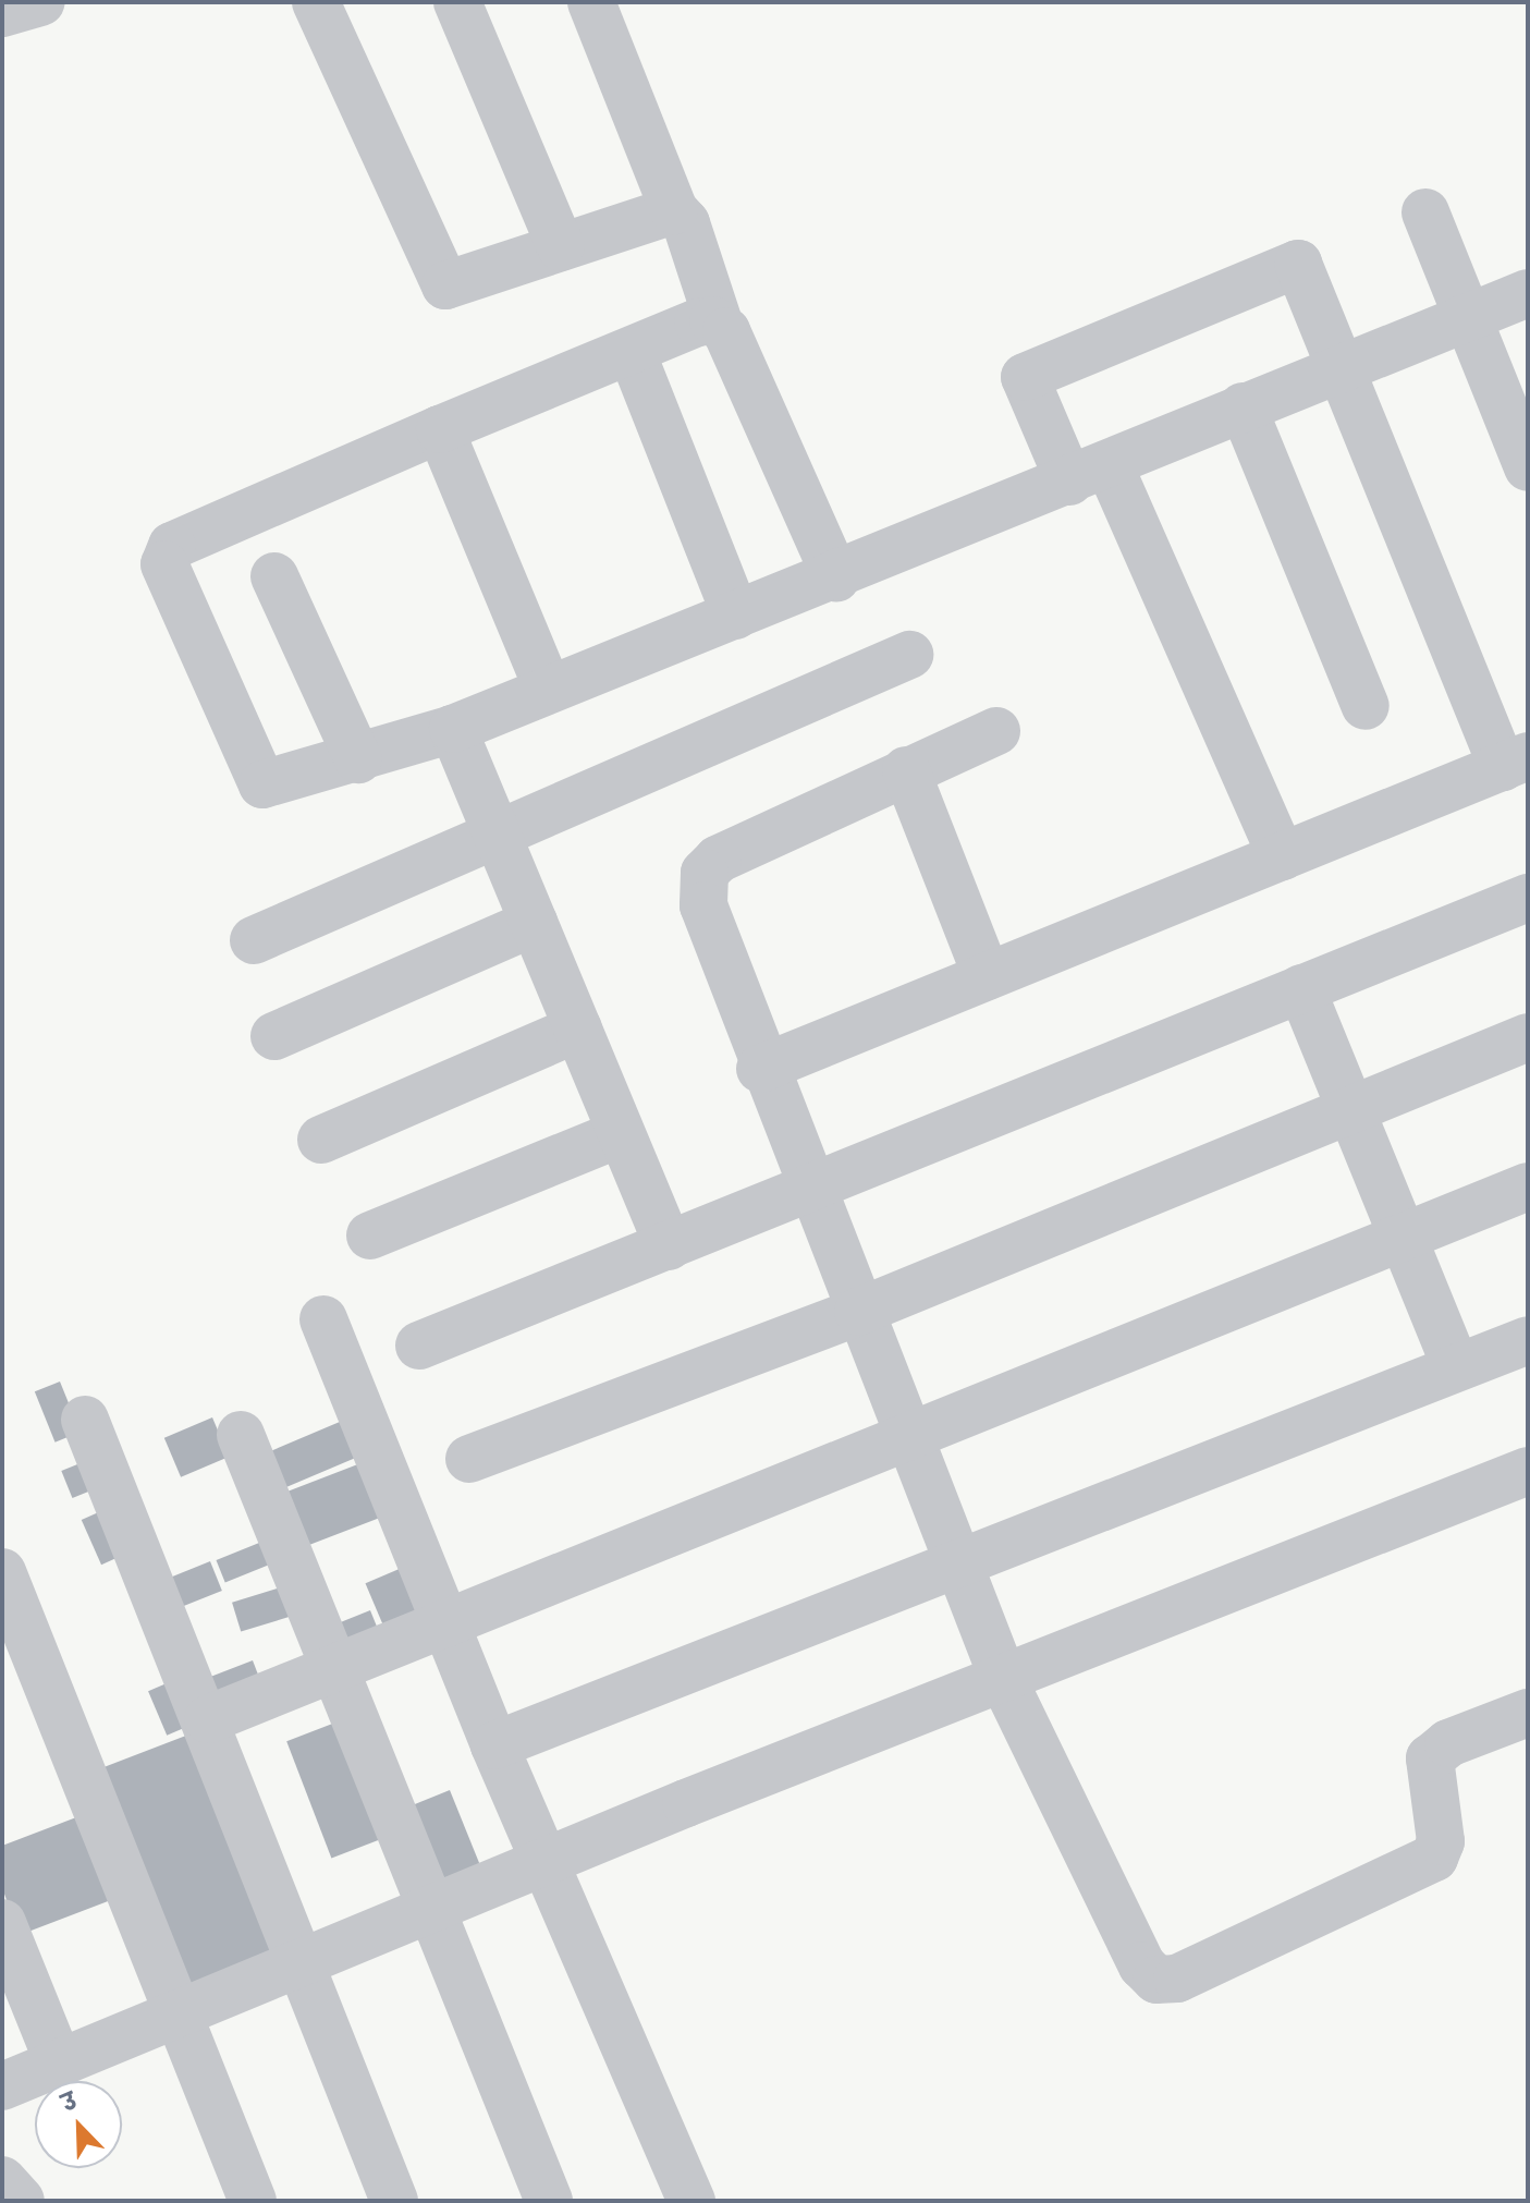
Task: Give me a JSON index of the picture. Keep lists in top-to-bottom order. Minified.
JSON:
{"north":"top left"}
